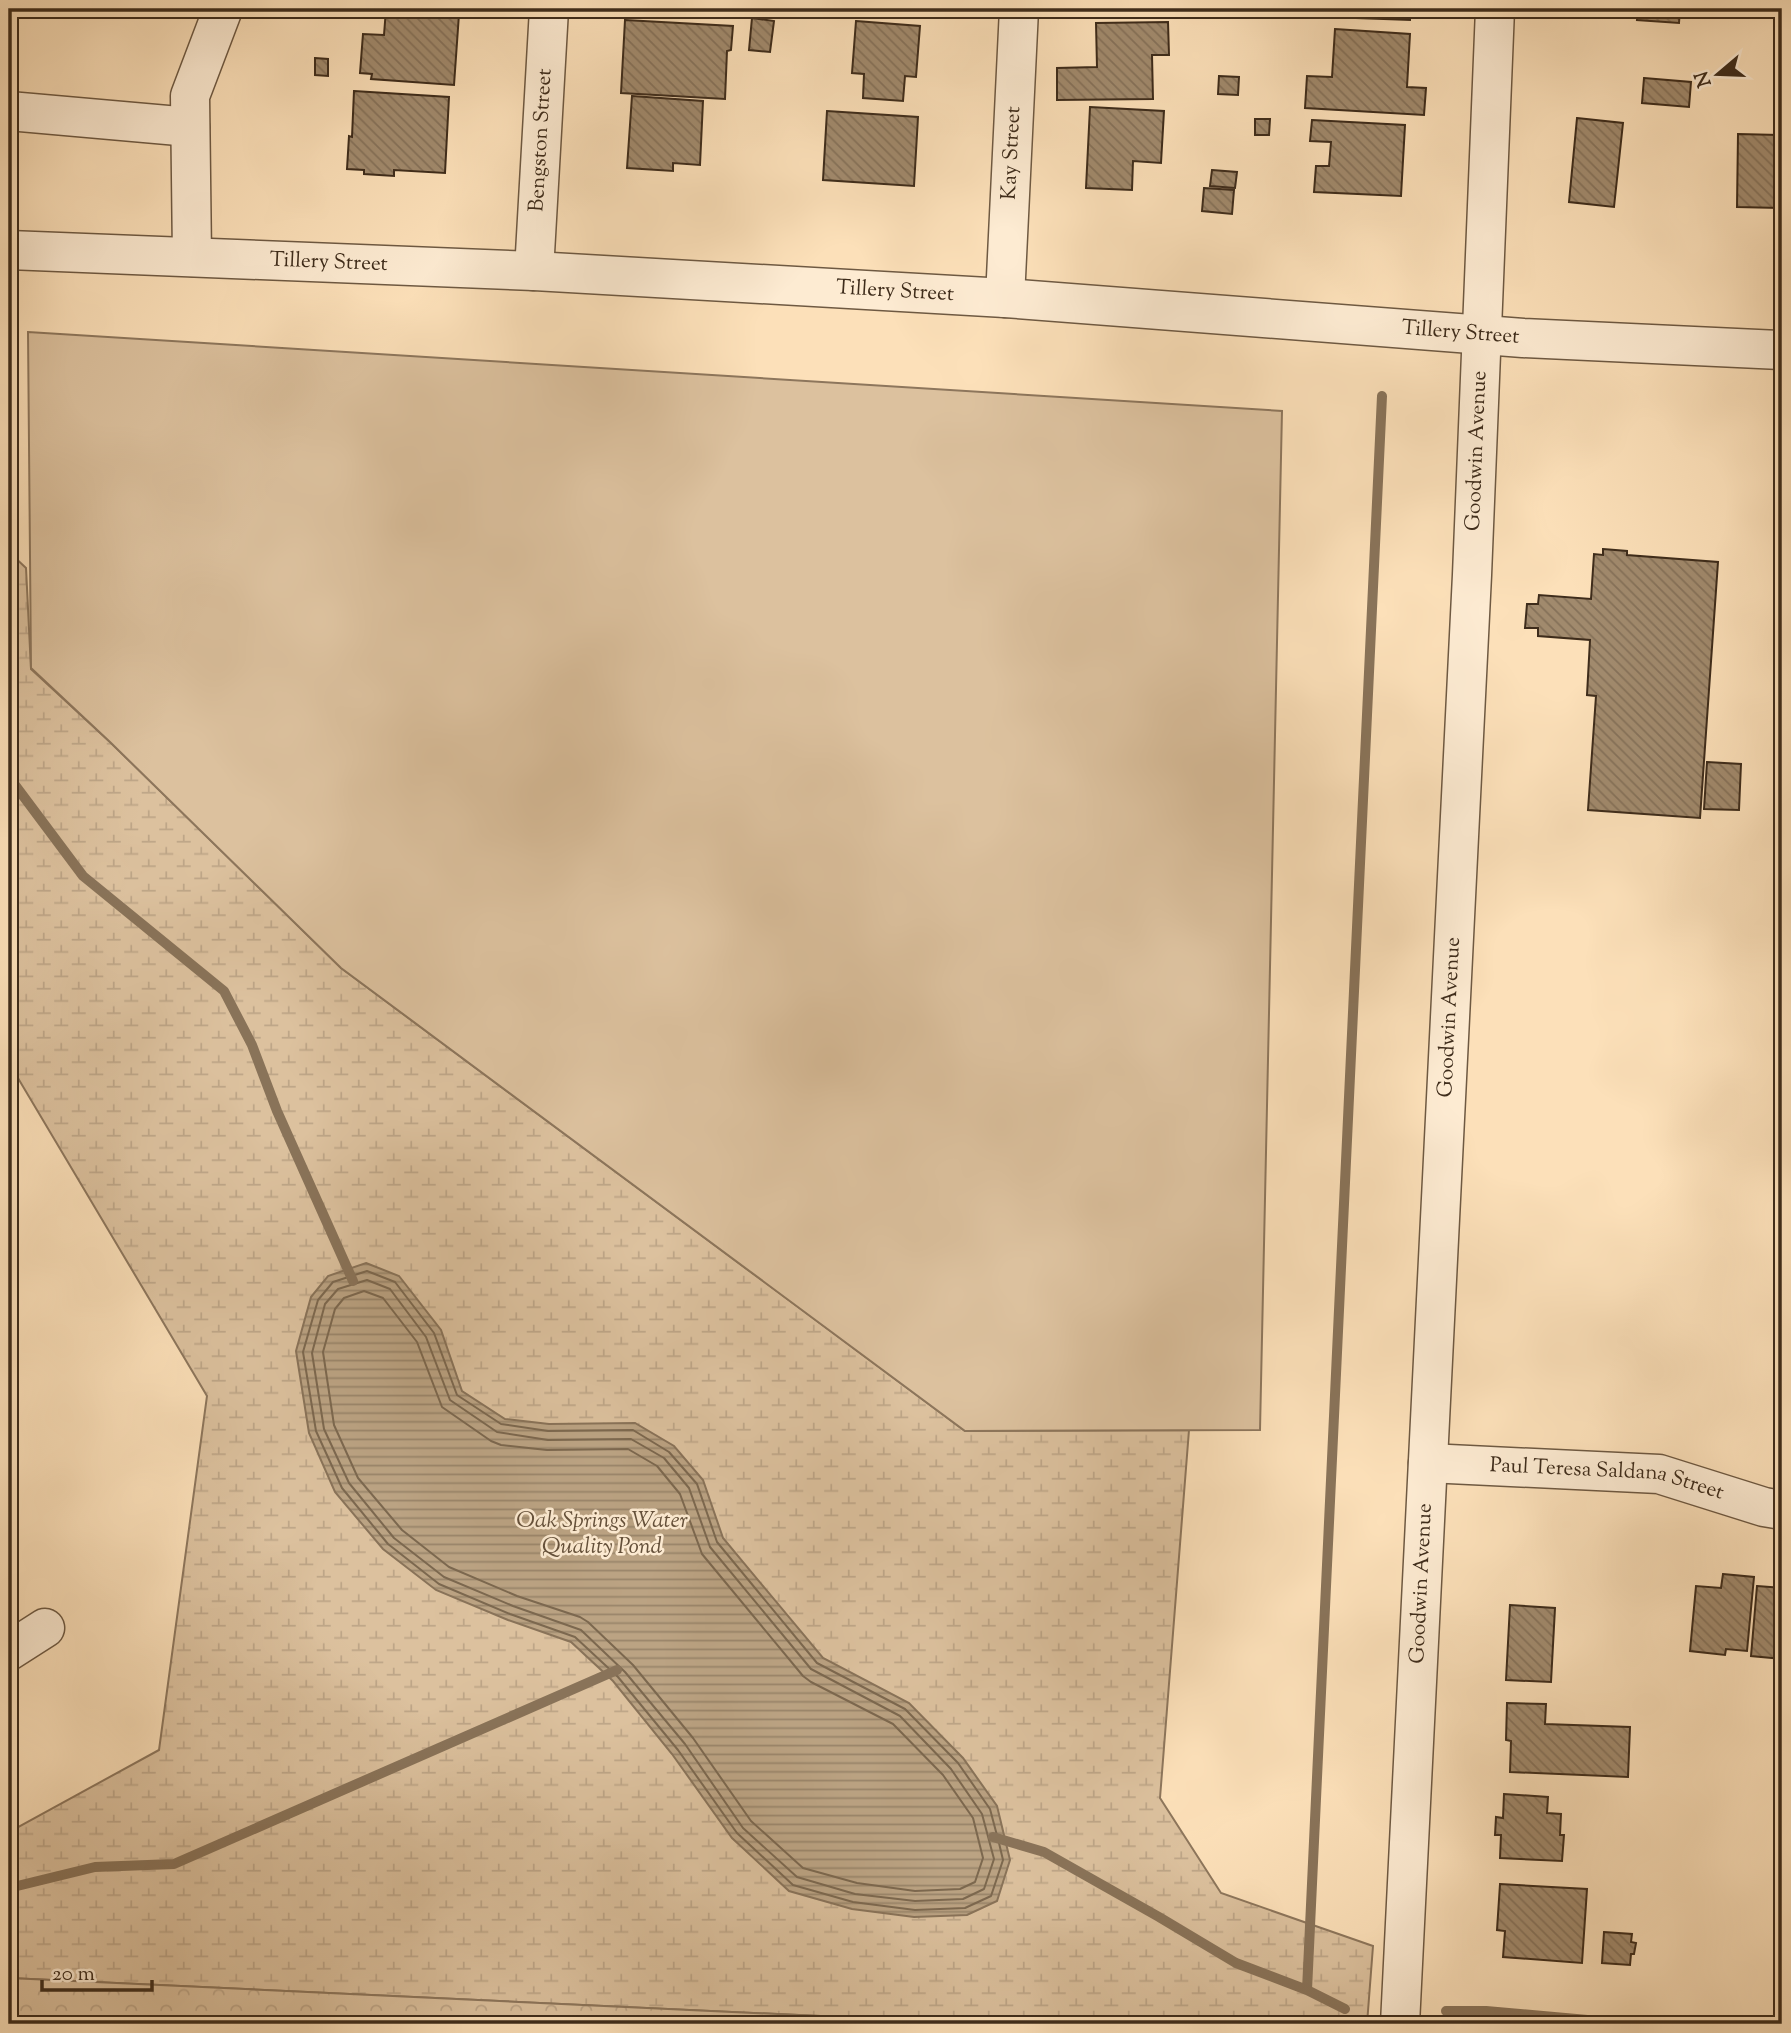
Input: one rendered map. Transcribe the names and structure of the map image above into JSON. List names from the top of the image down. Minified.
{"streets":{"street":["Bengston Street","Kay Street","Tillery Street","Goodwin Avenue","Paul Teresa Saldana Street"]},"crossings":[["Bengston Street","Tillery Street"],["Kay Street","Tillery Street"],["Tillery Street","Goodwin Avenue"],["Goodwin Avenue","Paul Teresa Saldana Street"]],"water":["Oak Springs Water Quality Pond"],"scale_bar":"20 m","north":"left"}
